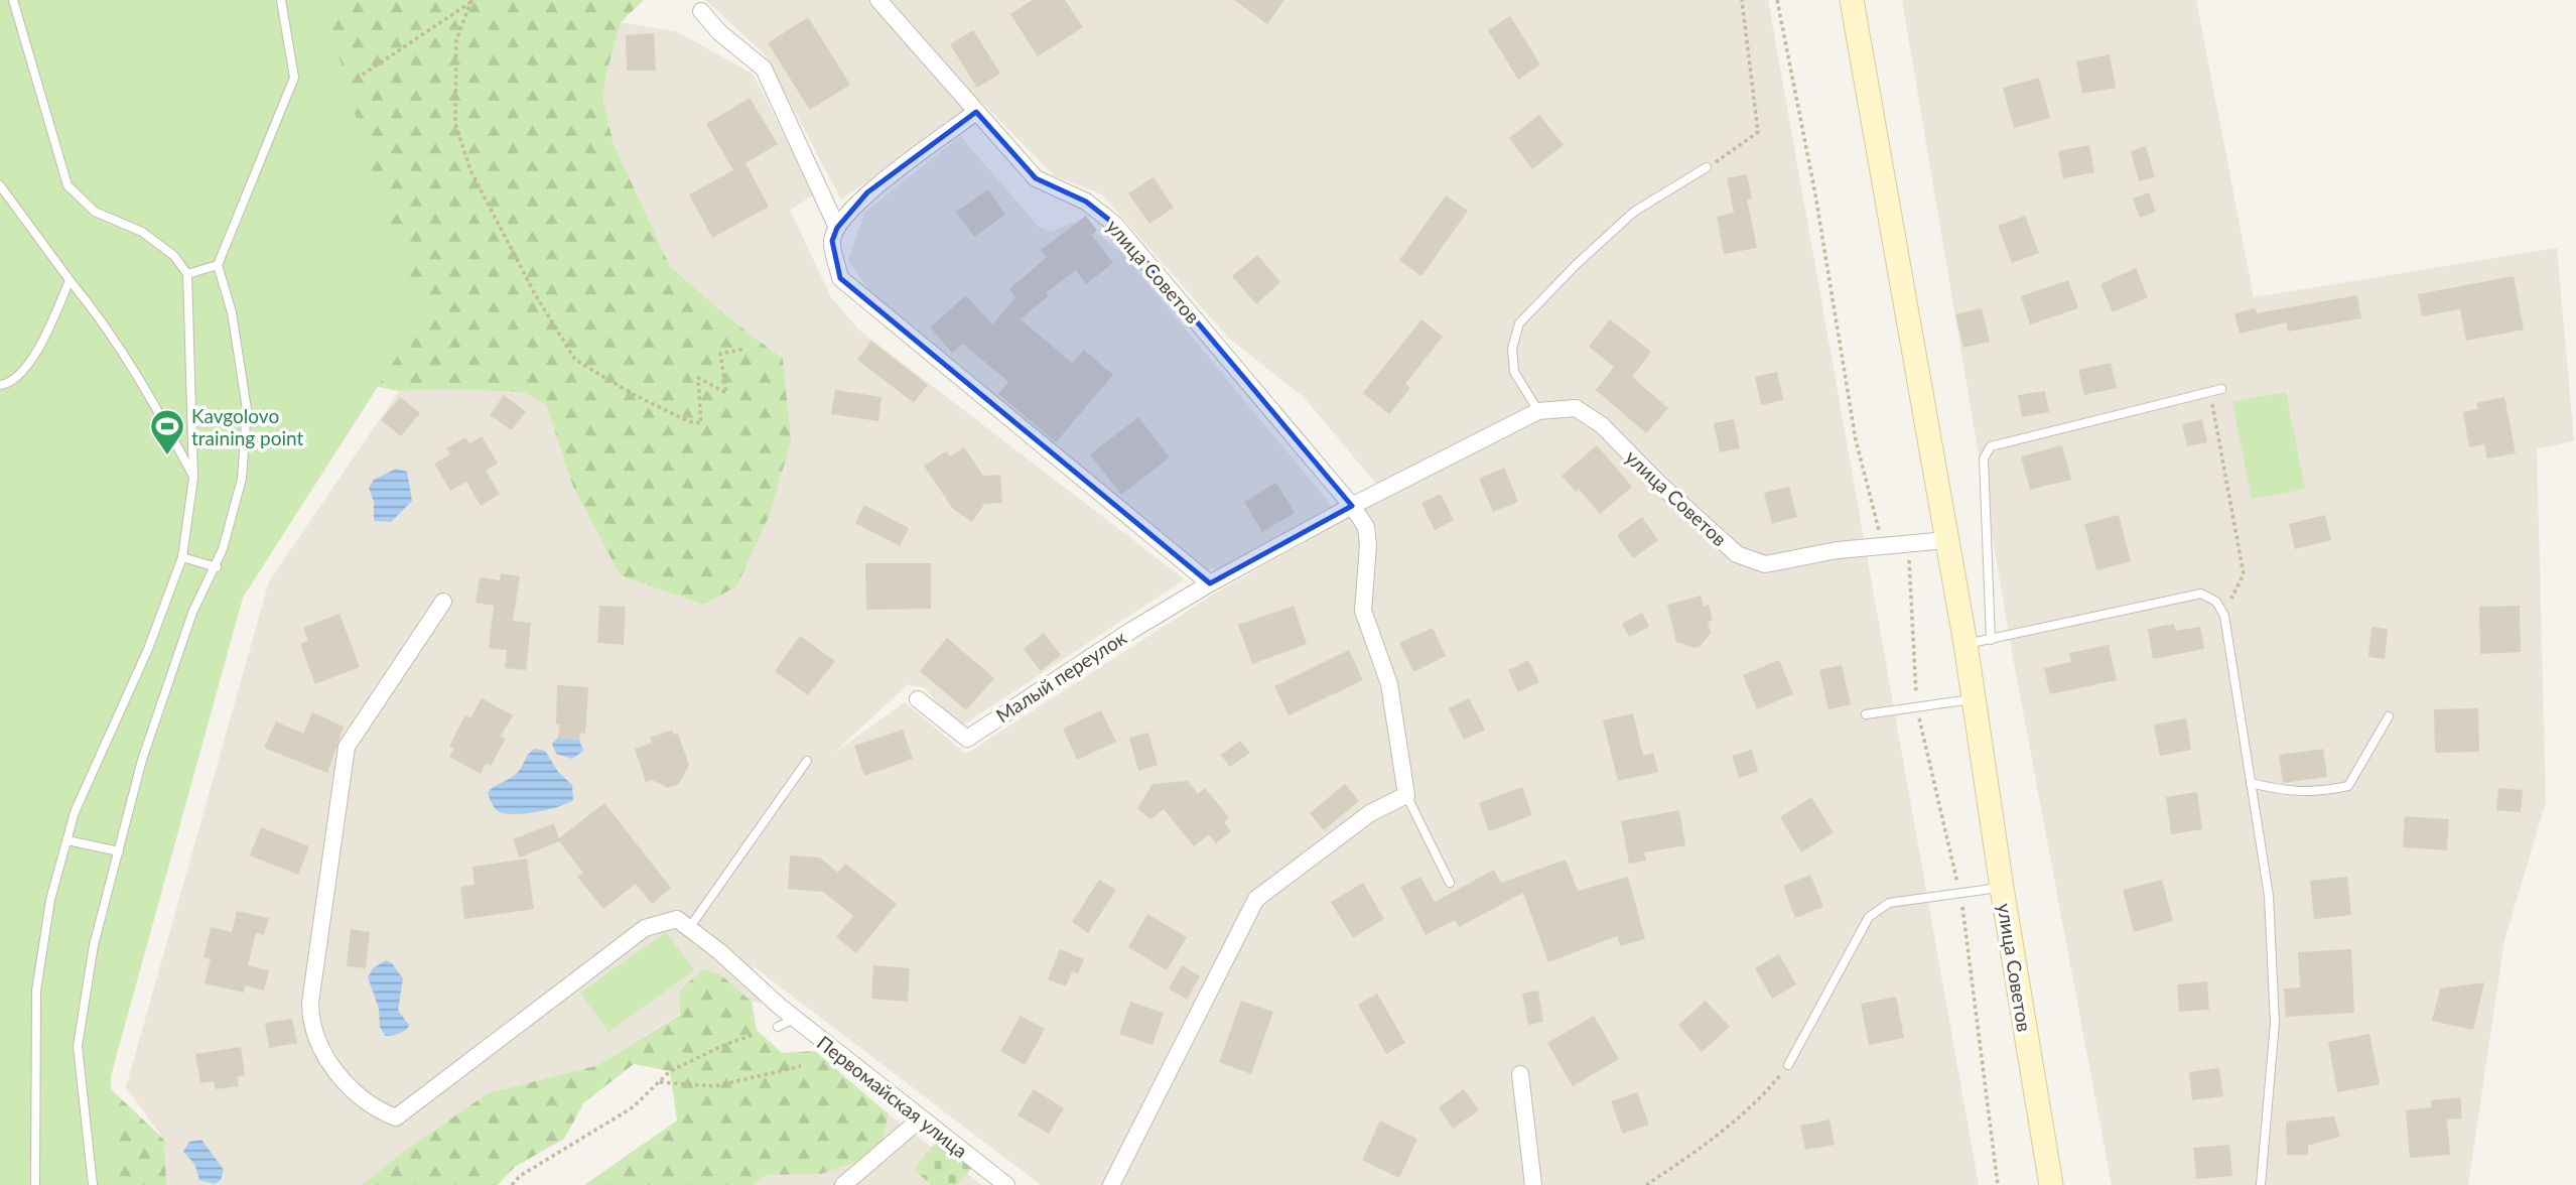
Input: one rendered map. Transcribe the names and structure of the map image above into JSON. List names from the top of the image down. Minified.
{"streets":{"main road":["улица Советов"],"street":["Малый переулок","Первомайская улица"]},"crossings":[["улица Советов","Малый переулок"]],"places":{"sports":["Kavgolovo training point"]}}
